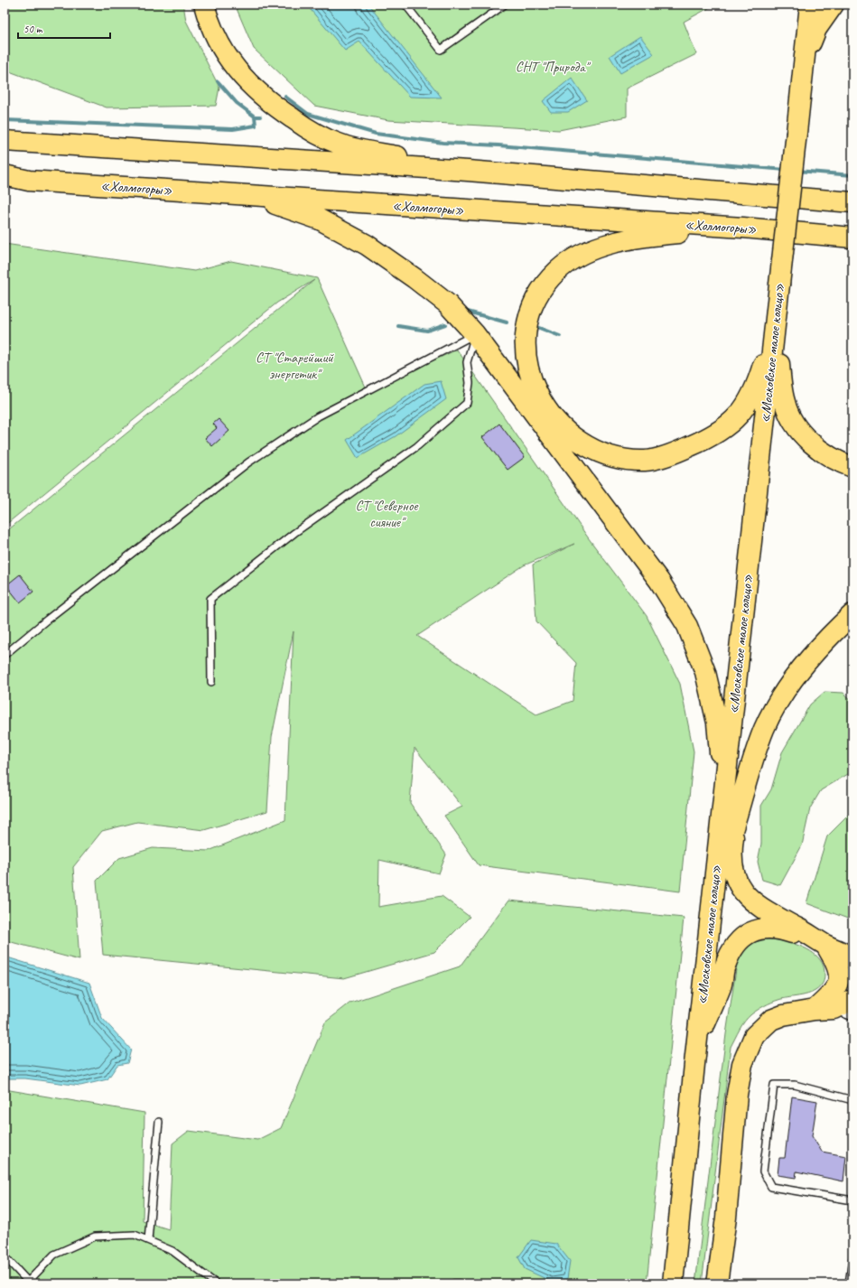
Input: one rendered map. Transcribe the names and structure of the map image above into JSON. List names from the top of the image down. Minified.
{"streets":{"highway":["«Холмогоры»","«Московское малое кольцо»"]},"parks":["СНТ \"Природа\"","СТ \"Старейший энергетик\"","СТ \"Северное сияние\""],"scale_bar":"50 m"}
